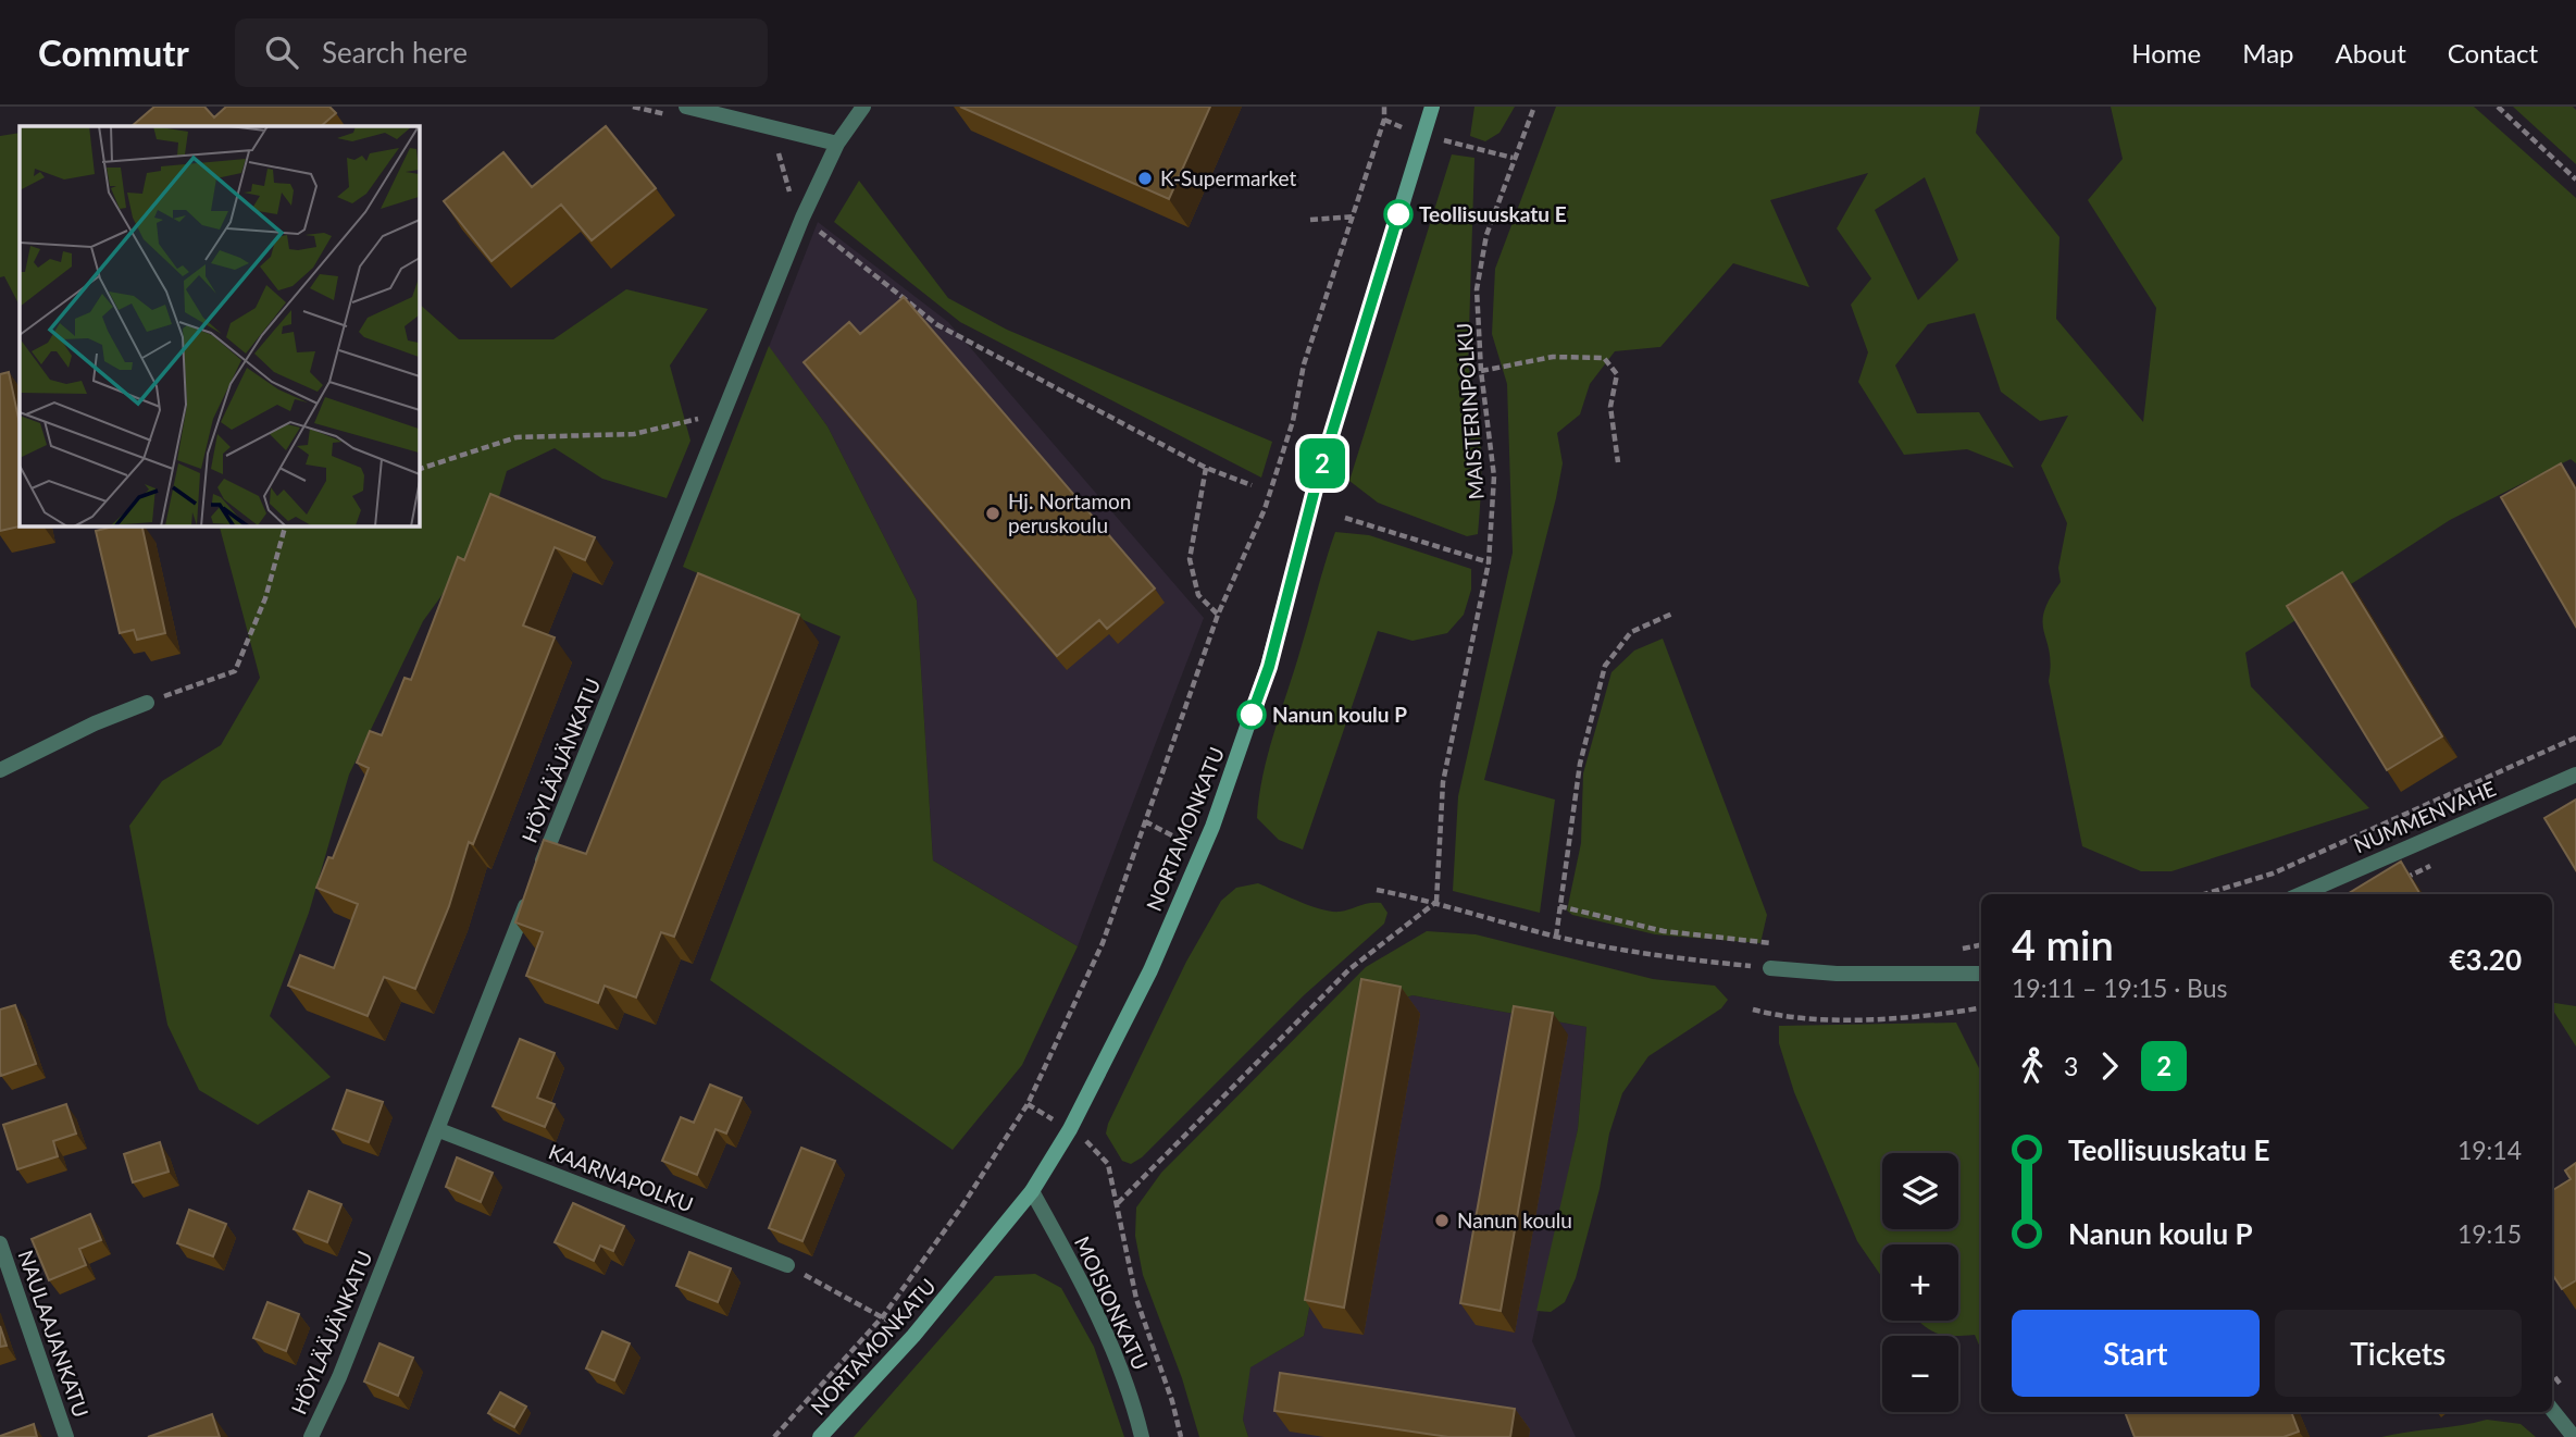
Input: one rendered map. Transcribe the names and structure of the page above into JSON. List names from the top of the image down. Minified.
{"streets":{"main road":["NORTAMONKATU"],"street":["HÖYLÄÄJÄNKATU","NUMMENVAHE","KAARNAPOLKU","MOISIONKATU","NAULAAJANKATU"],"path":["MAISTERINPOLKU"]},"crossings":[["HÖYLÄÄJÄNKATU","KAARNAPOLKU"],["NORTAMONKATU","MOISIONKATU"]],"places":["K-Supermarket","Teollisuuskatu E","Hj. Nortamon peruskoulu","Nanun koulu P","Nanun koulu"],"lines":["bus line 2"],"page":{"header":"Commutr","search":"Search here","nav":["Home","Map","About","Contact"],"on_map":"2","heading":["4 min","19:11 – 19:15 · Bus","€3.20"],"legs":["3","2"],"list":[{"name":"Teollisuuskatu E","value":"19:14"},{"name":"Nanun koulu P","value":"19:15"}],"map_buttons":["+","−"],"buttons":["Start","Tickets"]}}
